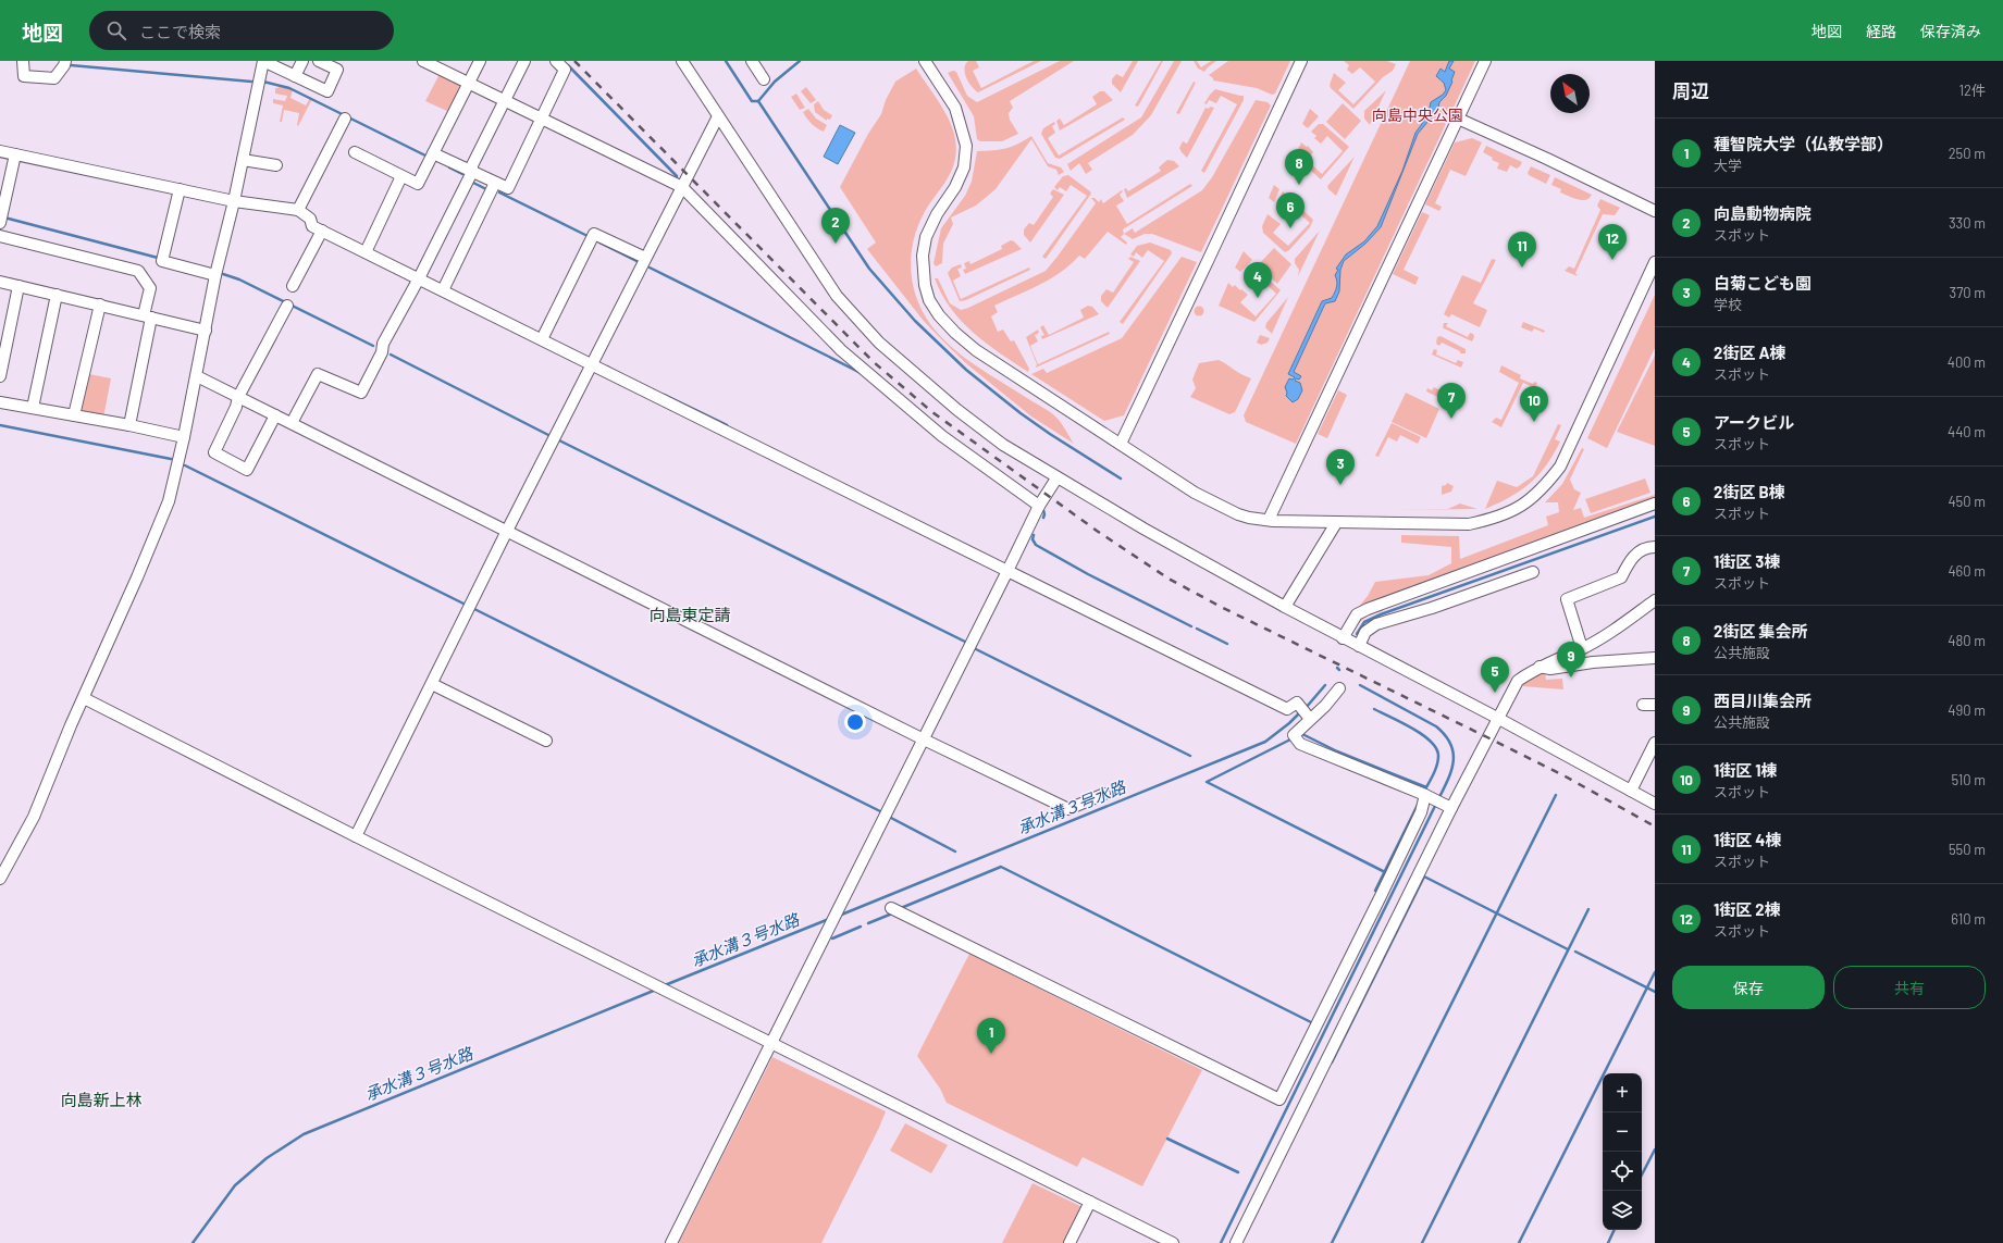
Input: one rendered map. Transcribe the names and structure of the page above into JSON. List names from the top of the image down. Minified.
{"districts":["向島東定請","向島新上林"],"water":["承水溝３号水路"],"parks":["向島中央公園"],"north":"top left","page":{"header":"地図","search":"ここで検索","nav":["地図","経路","保存済み"],"heading":["周辺","12件"],"list":[{"mark":"1","name":"種智院大学（仏教学部）","note":"大学","value":"250 m"},{"mark":"2","name":"向島動物病院","note":"スポット","value":"330 m"},{"mark":"3","name":"白菊こども園","note":"学校","value":"370 m"},{"mark":"4","name":"2街区 A棟","note":"スポット","value":"400 m"},{"mark":"5","name":"アークビル","note":"スポット","value":"440 m"},{"mark":"6","name":"2街区 B棟","note":"スポット","value":"450 m"},{"mark":"7","name":"1街区 3棟","note":"スポット","value":"460 m"},{"mark":"8","name":"2街区 集会所","note":"公共施設","value":"480 m"},{"mark":"9","name":"西目川集会所","note":"公共施設","value":"490 m"},{"mark":"10","name":"1街区 1棟","note":"スポット","value":"510 m"},{"mark":"11","name":"1街区 4棟","note":"スポット","value":"550 m"},{"mark":"12","name":"1街区 2棟","note":"スポット","value":"610 m"}],"pins":["8","6","2","12","11","4","7","10","3","9","5","1"],"buttons":["保存","共有"],"map_buttons":["+","−"]}}
